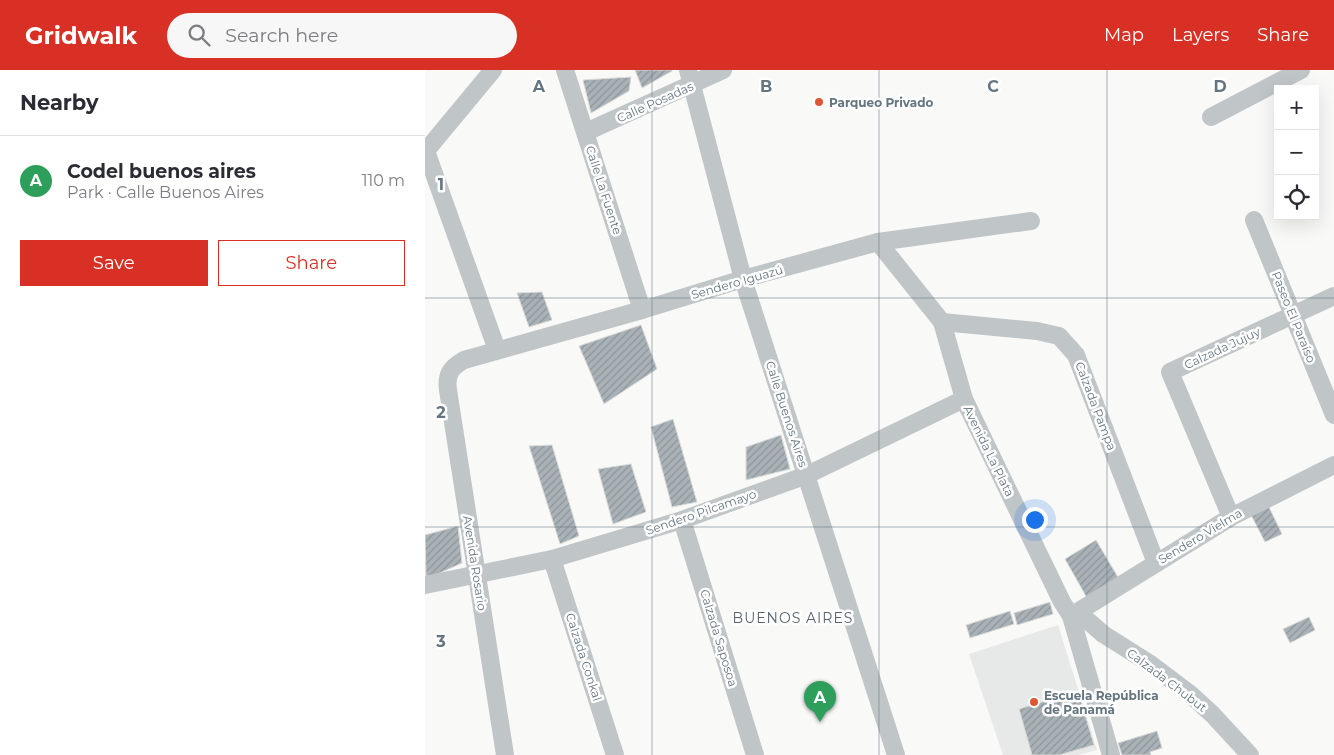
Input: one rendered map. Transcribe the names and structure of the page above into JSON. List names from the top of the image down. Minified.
{"streets":{"street":["Calle Posadas","Calle La Fuente","Sendero Iguazú","Paseo El Paraíso","Calzada Jujuy","Calzada Pampa","Calle Buenos Aires","Avenida La Plata","Sendero Pilcamayo","Sendero Vielma","Avenida Rosario","Calzada Saposoa","Calzada Conkal","Calzada Chubut"]},"crossings":[["Calle Posadas","Calle La Fuente"],["Calle Posadas","Calle Buenos Aires"],["Calle La Fuente","Sendero Iguazú"],["Sendero Iguazú","Calle Buenos Aires"],["Sendero Iguazú","Avenida La Plata"],["Sendero Iguazú","Avenida Rosario"],["Paseo El Paraíso","Calzada Jujuy"],["Calzada Jujuy","Sendero Vielma"],["Calzada Pampa","Avenida La Plata"],["Calzada Pampa","Sendero Vielma"],["Calle Buenos Aires","Sendero Pilcamayo"],["Avenida La Plata","Sendero Pilcamayo"],["Avenida La Plata","Sendero Vielma"],["Avenida La Plata","Calzada Chubut"],["Sendero Pilcamayo","Avenida Rosario"],["Sendero Pilcamayo","Calzada Saposoa"],["Sendero Pilcamayo","Calzada Conkal"],["Sendero Vielma","Calzada Chubut"]],"districts":["BUENOS AIRES"],"places":["Parqueo Privado","Escuela República de Panamá"],"page":{"header":"Gridwalk","search":"Search here","nav":["Map","Layers","Share"],"heading":"Nearby","map_buttons":["+","−"],"list":[{"mark":"A","name":"Codel buenos aires","note":"Park · Calle Buenos Aires","value":"110 m"}],"buttons":["Save","Share"],"pins":"A"},"grid":{"columns":["A","B","C","D"],"rows":["1","2","3"]}}
